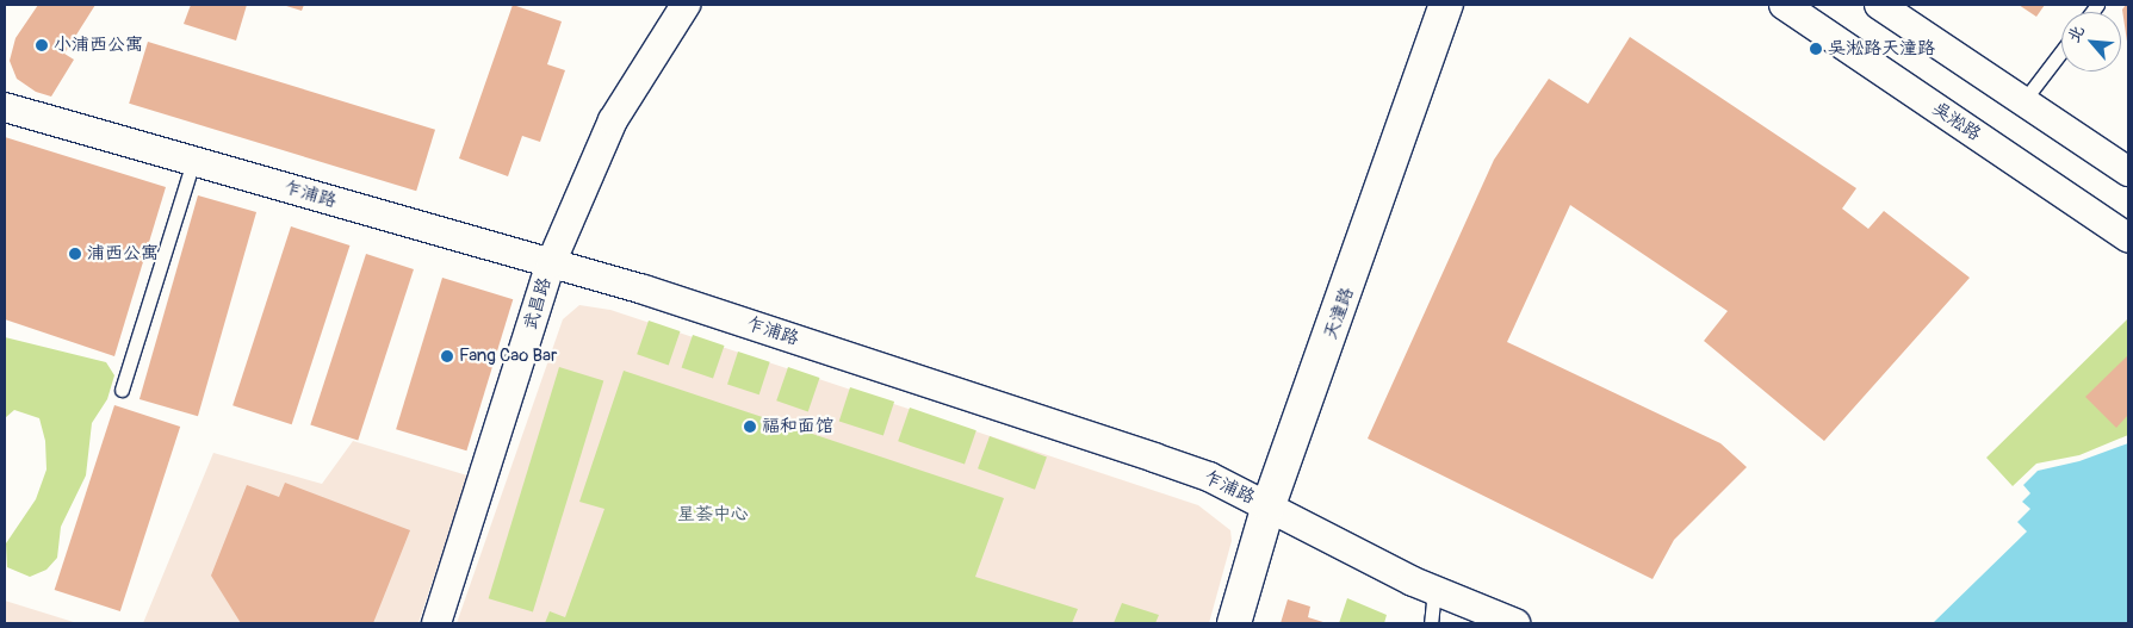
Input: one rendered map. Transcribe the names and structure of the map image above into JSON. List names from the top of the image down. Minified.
{"streets":{"main road":["天潼路"],"street":["吴淞路","乍浦路","武昌路"]},"crossings":[["乍浦路","武昌路"],["乍浦路","天潼路"]],"parks":["星荟中心"],"places":["小浦西公寓","吴淞路天潼路","浦西公寓","Fang Cao Bar","福和面馆"],"north":"top left"}
